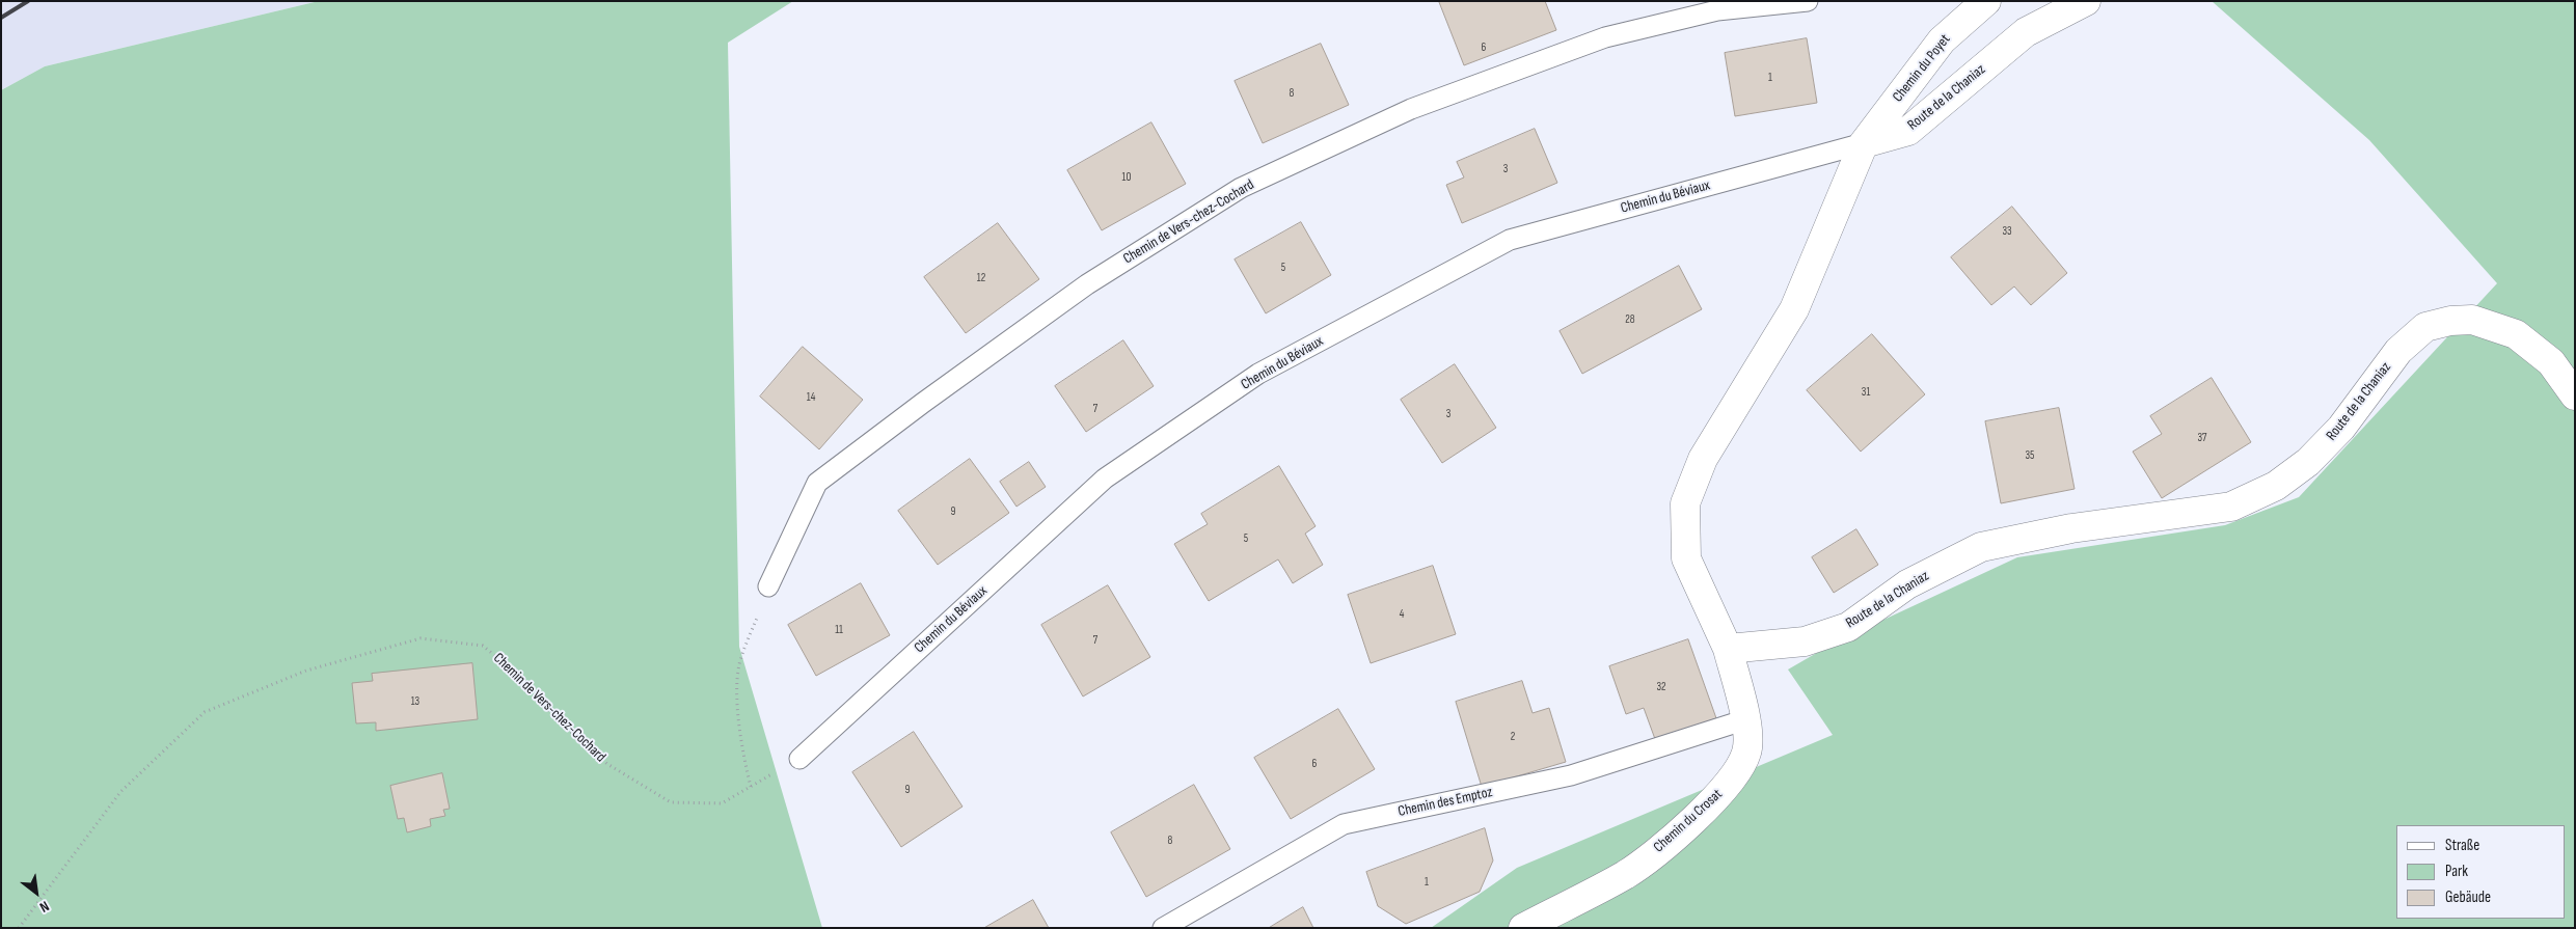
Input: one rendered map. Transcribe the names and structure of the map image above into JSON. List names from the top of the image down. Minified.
{"streets":{"street":["Chemin du Poyet","Route de la Chaniaz","Chemin du Crosat"],"lane":["Chemin du Béviaux","Chemin de Vers-chez-Cochard","Chemin des Emptoz"]},"crossings":[["Chemin du Poyet","Route de la Chaniaz"],["Chemin du Poyet","Chemin du Béviaux"],["Route de la Chaniaz","Chemin du Béviaux"],["Route de la Chaniaz","Chemin du Crosat"],["Chemin du Béviaux","Chemin de Vers-chez-Cochard"],["Chemin des Emptoz","Chemin du Crosat"]],"house_numbers":["6","1","8","3","10","33","5","12","28","31","14","7","3","37","35","9","5","4","11","7","32","13","2","6","9","8","1"],"legend":["Straße","Park","Gebäude"],"north":"bottom right"}
